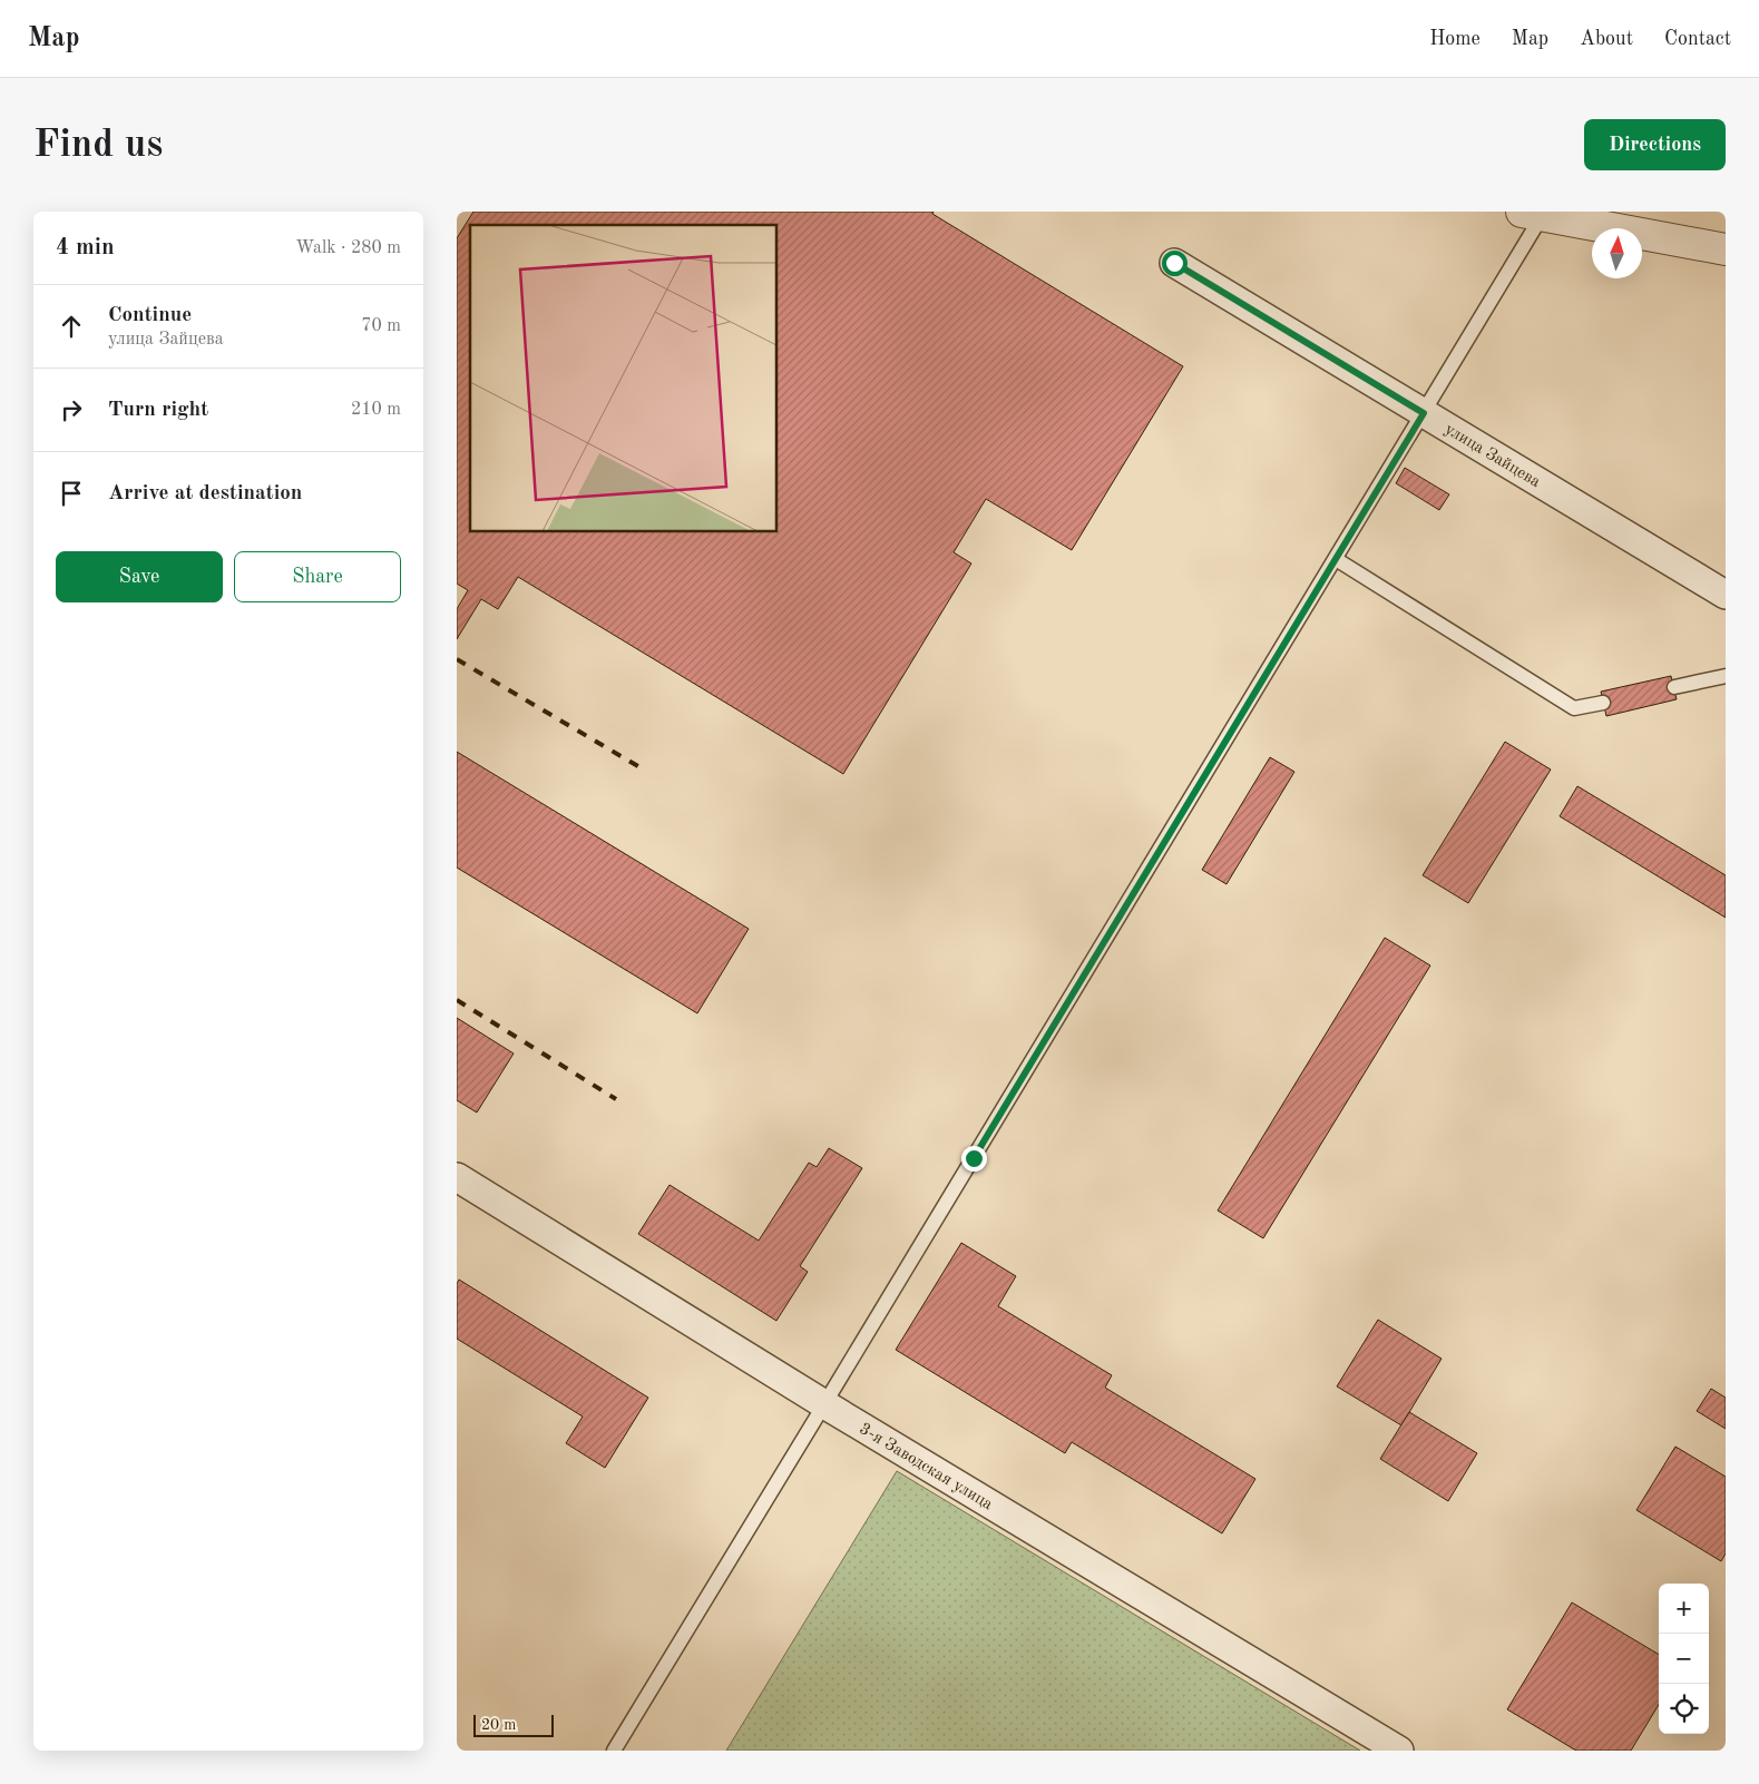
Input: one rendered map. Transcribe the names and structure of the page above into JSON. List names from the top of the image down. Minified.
{"streets":{"street":["улица Зайцева","3-я Заводская улица"]},"scale_bar":"20 m","north":"top","page":{"header":"Map","nav":["Home","Map","About","Contact"],"buttons":["Directions",["Save","Share"]],"title":"Find us","heading":["4 min","Walk · 280 m"],"list":[["Continue","улица Зайцева","70 m"],["Turn right","210 m"],"Arrive at destination"],"map_buttons":["+","−"],"scale":"20 m"}}
